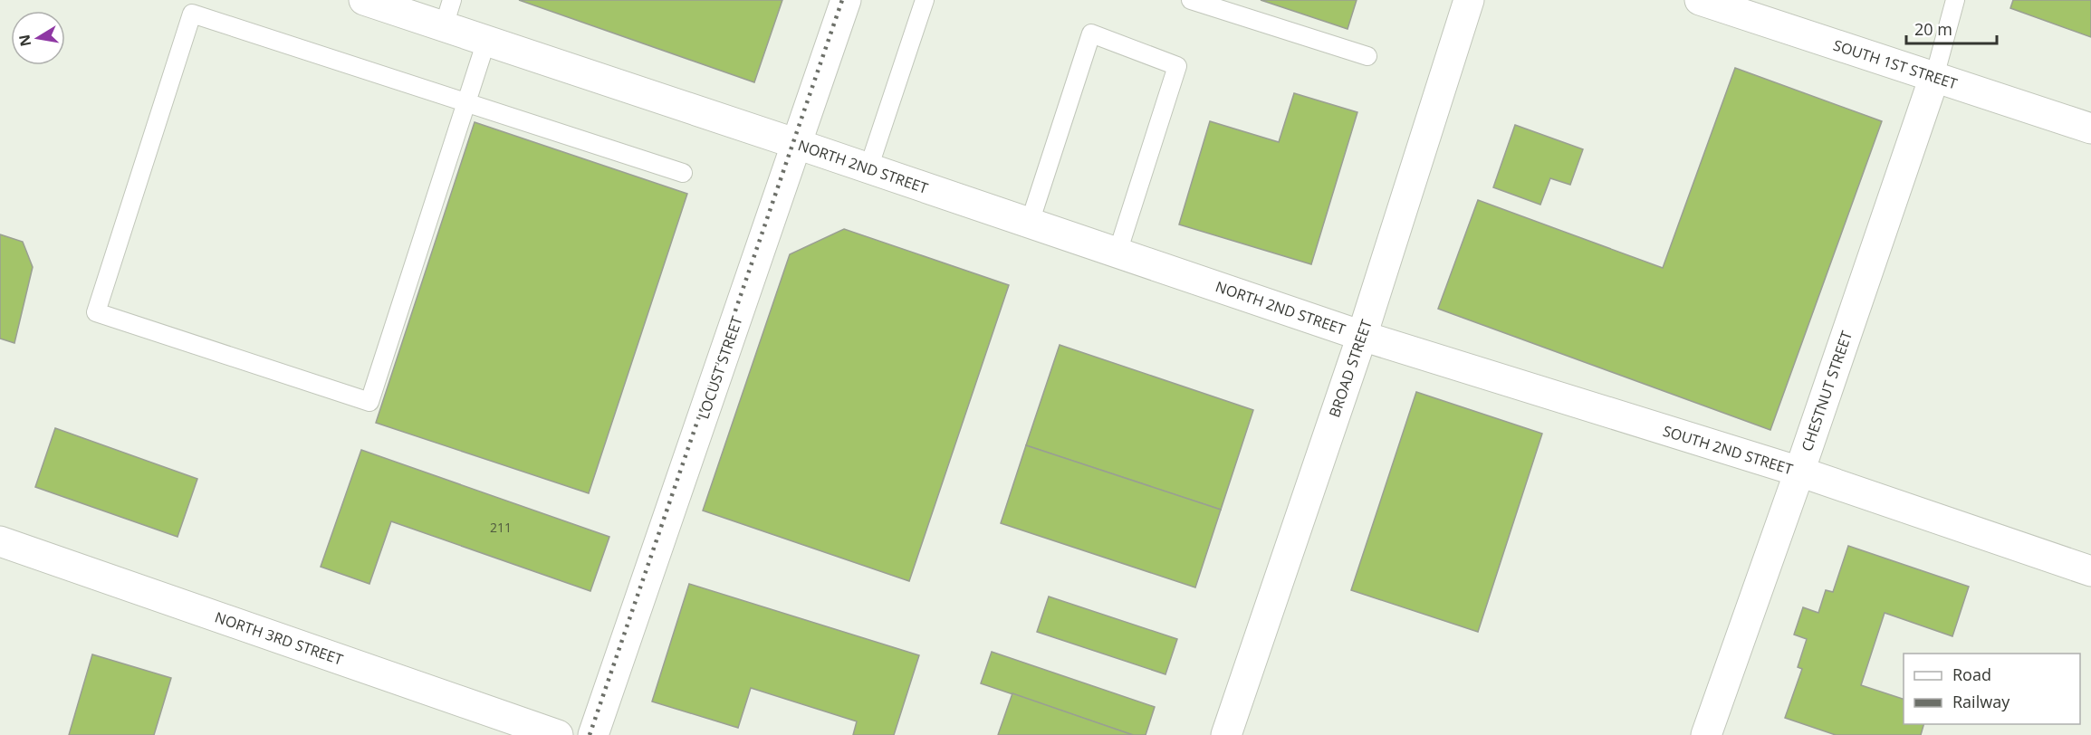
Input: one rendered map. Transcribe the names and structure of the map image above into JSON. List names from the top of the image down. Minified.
{"streets":{"street":["SOUTH 1ST STREET","NORTH 2ND STREET","LOCUST STREET","BROAD STREET","CHESTNUT STREET","SOUTH 2ND STREET","NORTH 3RD STREET"]},"crossings":[["SOUTH 1ST STREET","CHESTNUT STREET"],["NORTH 2ND STREET","LOCUST STREET"],["NORTH 2ND STREET","BROAD STREET"],["NORTH 2ND STREET","SOUTH 2ND STREET"],["BROAD STREET","SOUTH 2ND STREET"],["CHESTNUT STREET","SOUTH 2ND STREET"]],"house_numbers":["211"],"legend":["Road","Railway"],"scale_bar":"20 m","north":"left"}
